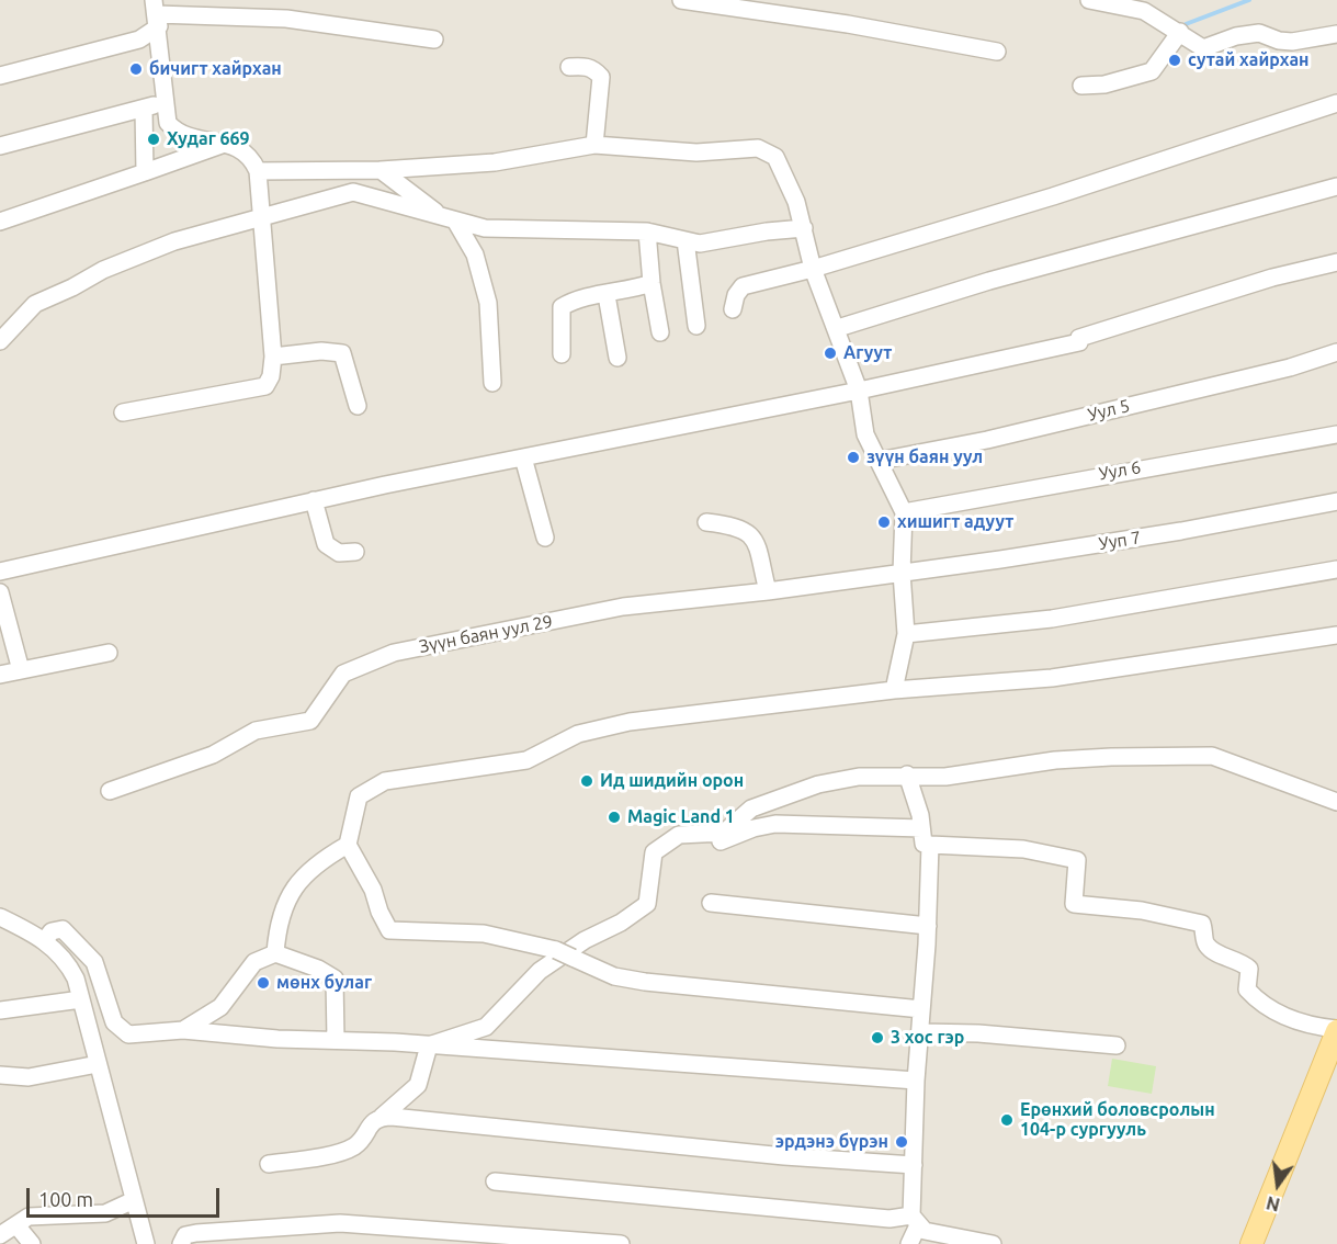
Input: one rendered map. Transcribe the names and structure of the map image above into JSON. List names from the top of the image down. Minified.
{"streets":{"street":["Уул 5","Уул 6","Ууп 7","Зүүн баян уул 29"]},"crossings":[["Ууп 7","Зүүн баян уул 29"]],"places":["сутай хайрхан","бичигт хайрхан","Худаг 669","Агуут","зүүн баян уул","хишигт адуут","Ид шидийн орон","Magic Land 1","мөнх булаг","3 хос гэр","Ерөнхий боловсролын 104-р сургууль","эрдэнэ бүрэн"],"scale_bar":"100 m","north":"bottom"}
